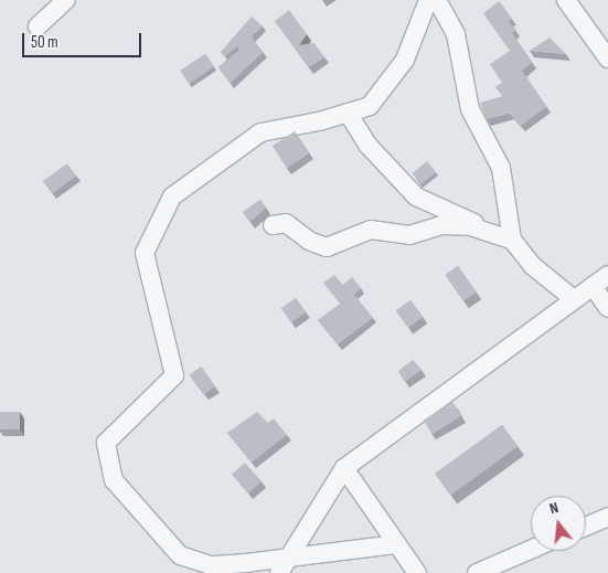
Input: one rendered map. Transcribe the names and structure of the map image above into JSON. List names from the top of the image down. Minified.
{"scale_bar":"50 m","north":"top"}
